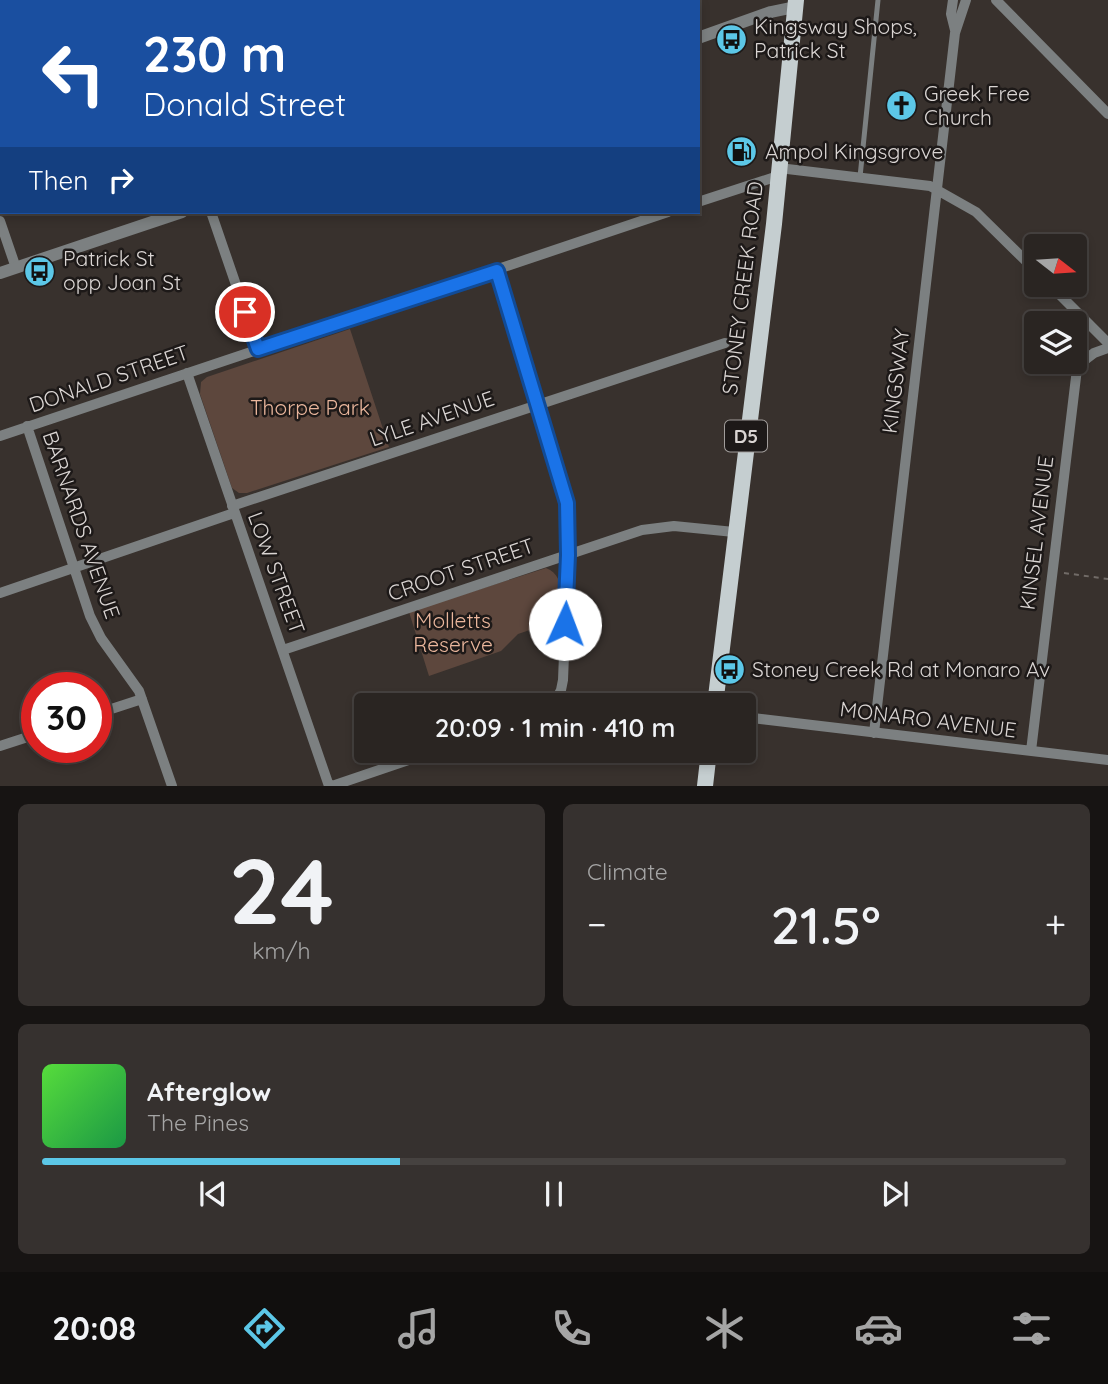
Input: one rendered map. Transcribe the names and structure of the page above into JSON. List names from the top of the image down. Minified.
{"streets":{"main road":["STONEY CREEK ROAD","D5"],"street":["DONALD STREET","KINGSWAY","LYLE AVENUE","BARNARDS AVENUE","KINSEL AVENUE","CROOT STREET","LOW STREET","MONARO AVENUE"]},"crossings":[["STONEY CREEK ROAD","CROOT STREET"],["DONALD STREET","BARNARDS AVENUE"],["DONALD STREET","LOW STREET"],["KINGSWAY","MONARO AVENUE"],["LYLE AVENUE","BARNARDS AVENUE"],["LYLE AVENUE","LOW STREET"],["KINSEL AVENUE","MONARO AVENUE"],["CROOT STREET","LOW STREET"]],"parks":["Thorpe Park","Molletts Reserve"],"places":{"bus stop":["Kingsway Shops, Patrick St","Patrick St opp Joan St","Stoney Creek Rd at Monaro Av"],"church":["Greek Free Church"],"fuel station":["Ampol Kingsgrove"]},"north":"right","page":{"turn":["230 m","Donald Street"],"then":"Then","limit":"30","trip":"20:09 · 1 min · 410 m","tile":[["24","km/h"],"Climate"],"heat":["−","21.5°","+"],"song":["Afterglow","The Pines"],"tabs":"20:08"}}
